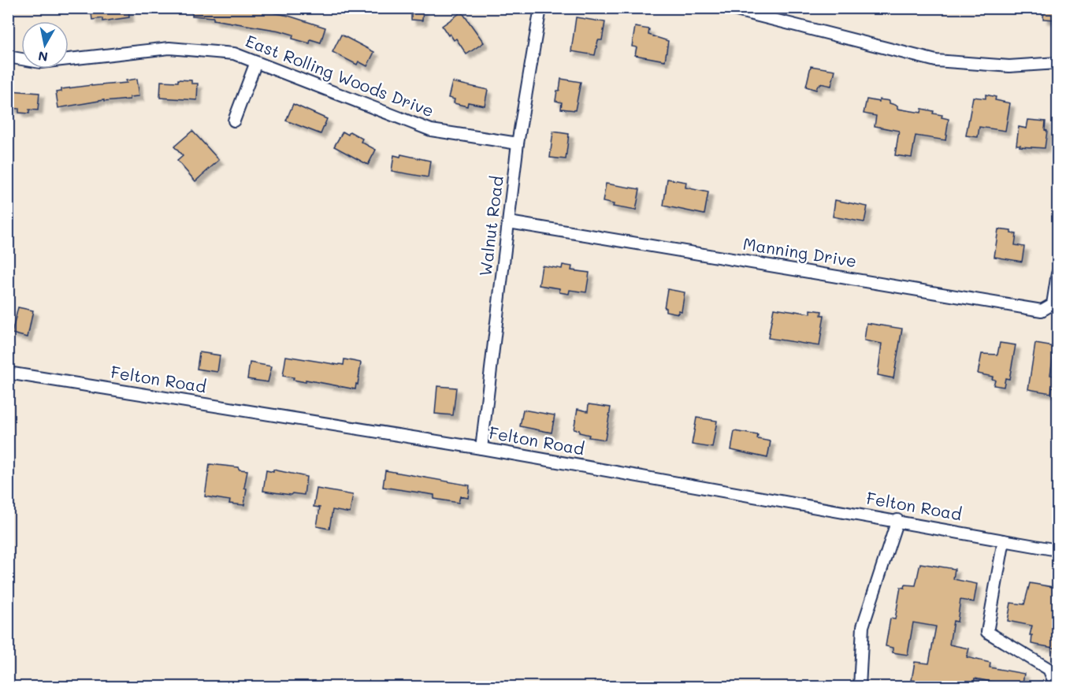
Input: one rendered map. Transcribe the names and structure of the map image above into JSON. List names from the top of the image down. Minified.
{"streets":{"street":["East Rolling Woods Drive","Walnut Road","Manning Drive","Felton Road"]},"crossings":[["East Rolling Woods Drive","Walnut Road"],["Walnut Road","Manning Drive"],["Walnut Road","Felton Road"]],"north":"bottom"}
